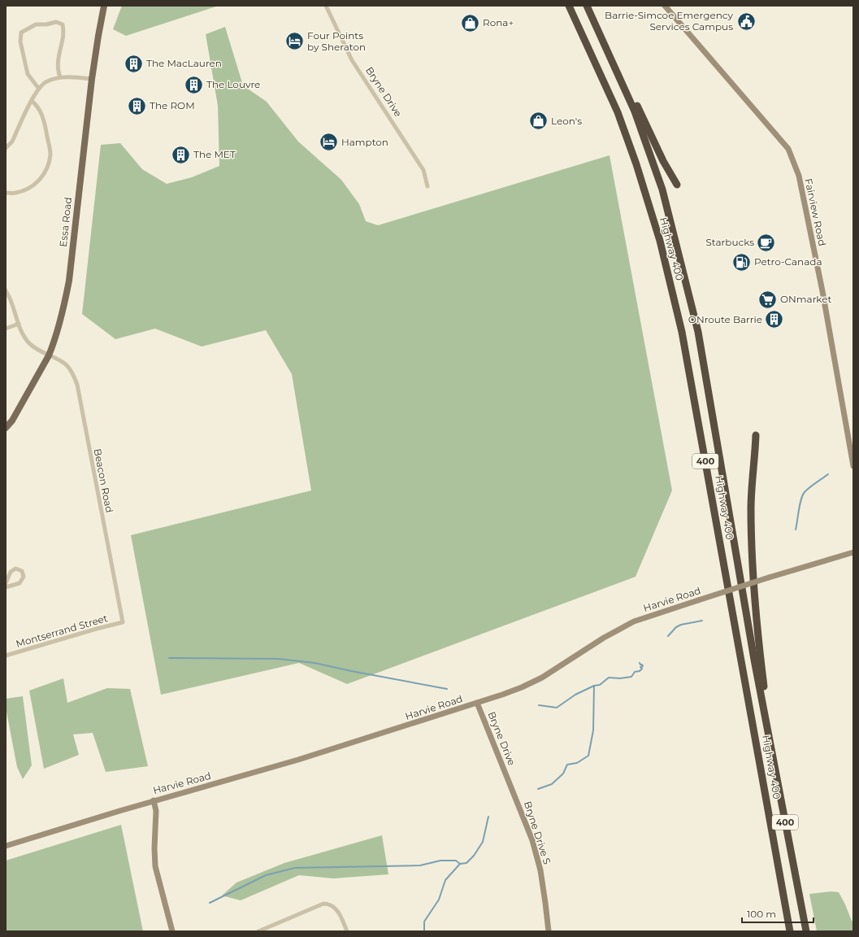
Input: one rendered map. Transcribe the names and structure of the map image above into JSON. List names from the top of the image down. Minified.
{"streets":{"highway":["Highway 400","400"],"main road":["Essa Road"],"street":["Bryne Drive","Fairview Road","Beacon Road","Harvie Road","Montserrand Street","Bryne Drive S"]},"crossings":[["Bryne Drive","Harvie Road"],["Bryne Drive","Bryne Drive S"],["Essa Road","Beacon Road"],["Beacon Road","Montserrand Street"]],"places":{"public building":["Barrie-Simcoe Emergency Services Campus"],"shop":["Rona+","Leon's"],"hotel":["Four Points by Sheraton","Hampton"],"building":["The MacLauren","The Louvre","The ROM","The MET","ONroute Barrie"],"cafe":["Starbucks"],"fuel station":["Petro-Canada"],"supermarket":["ONmarket"]},"scale_bar":"100 m"}
